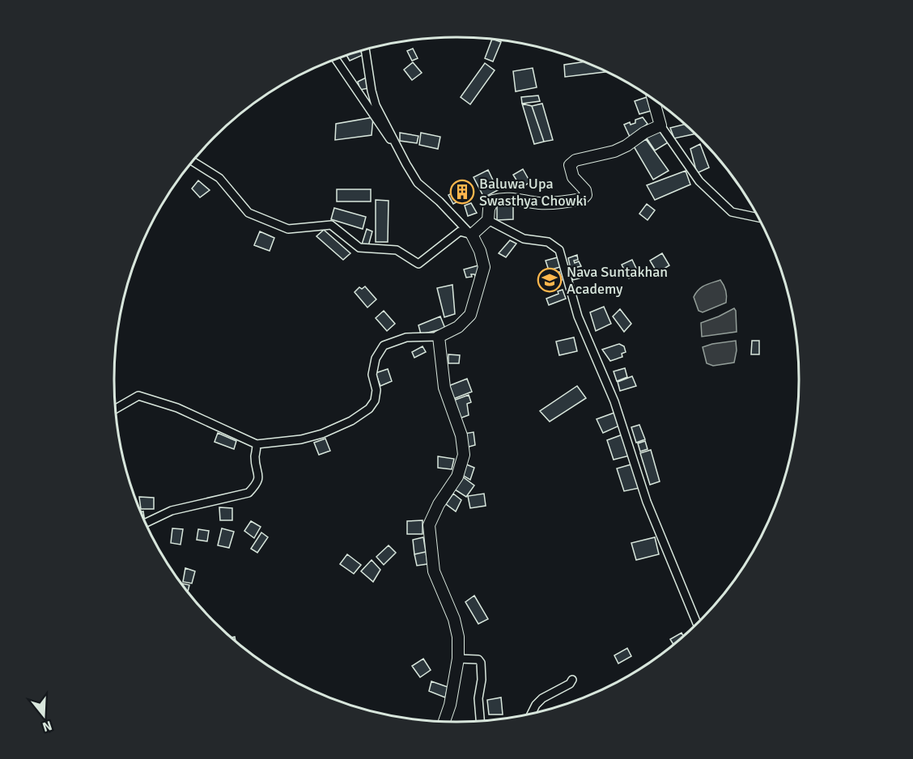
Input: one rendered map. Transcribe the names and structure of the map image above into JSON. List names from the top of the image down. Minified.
{"places":{"building":["Baluwa Upa Swasthya Chowki"],"school or university":["Nava Suntakhan Academy"]},"north":"bottom"}
